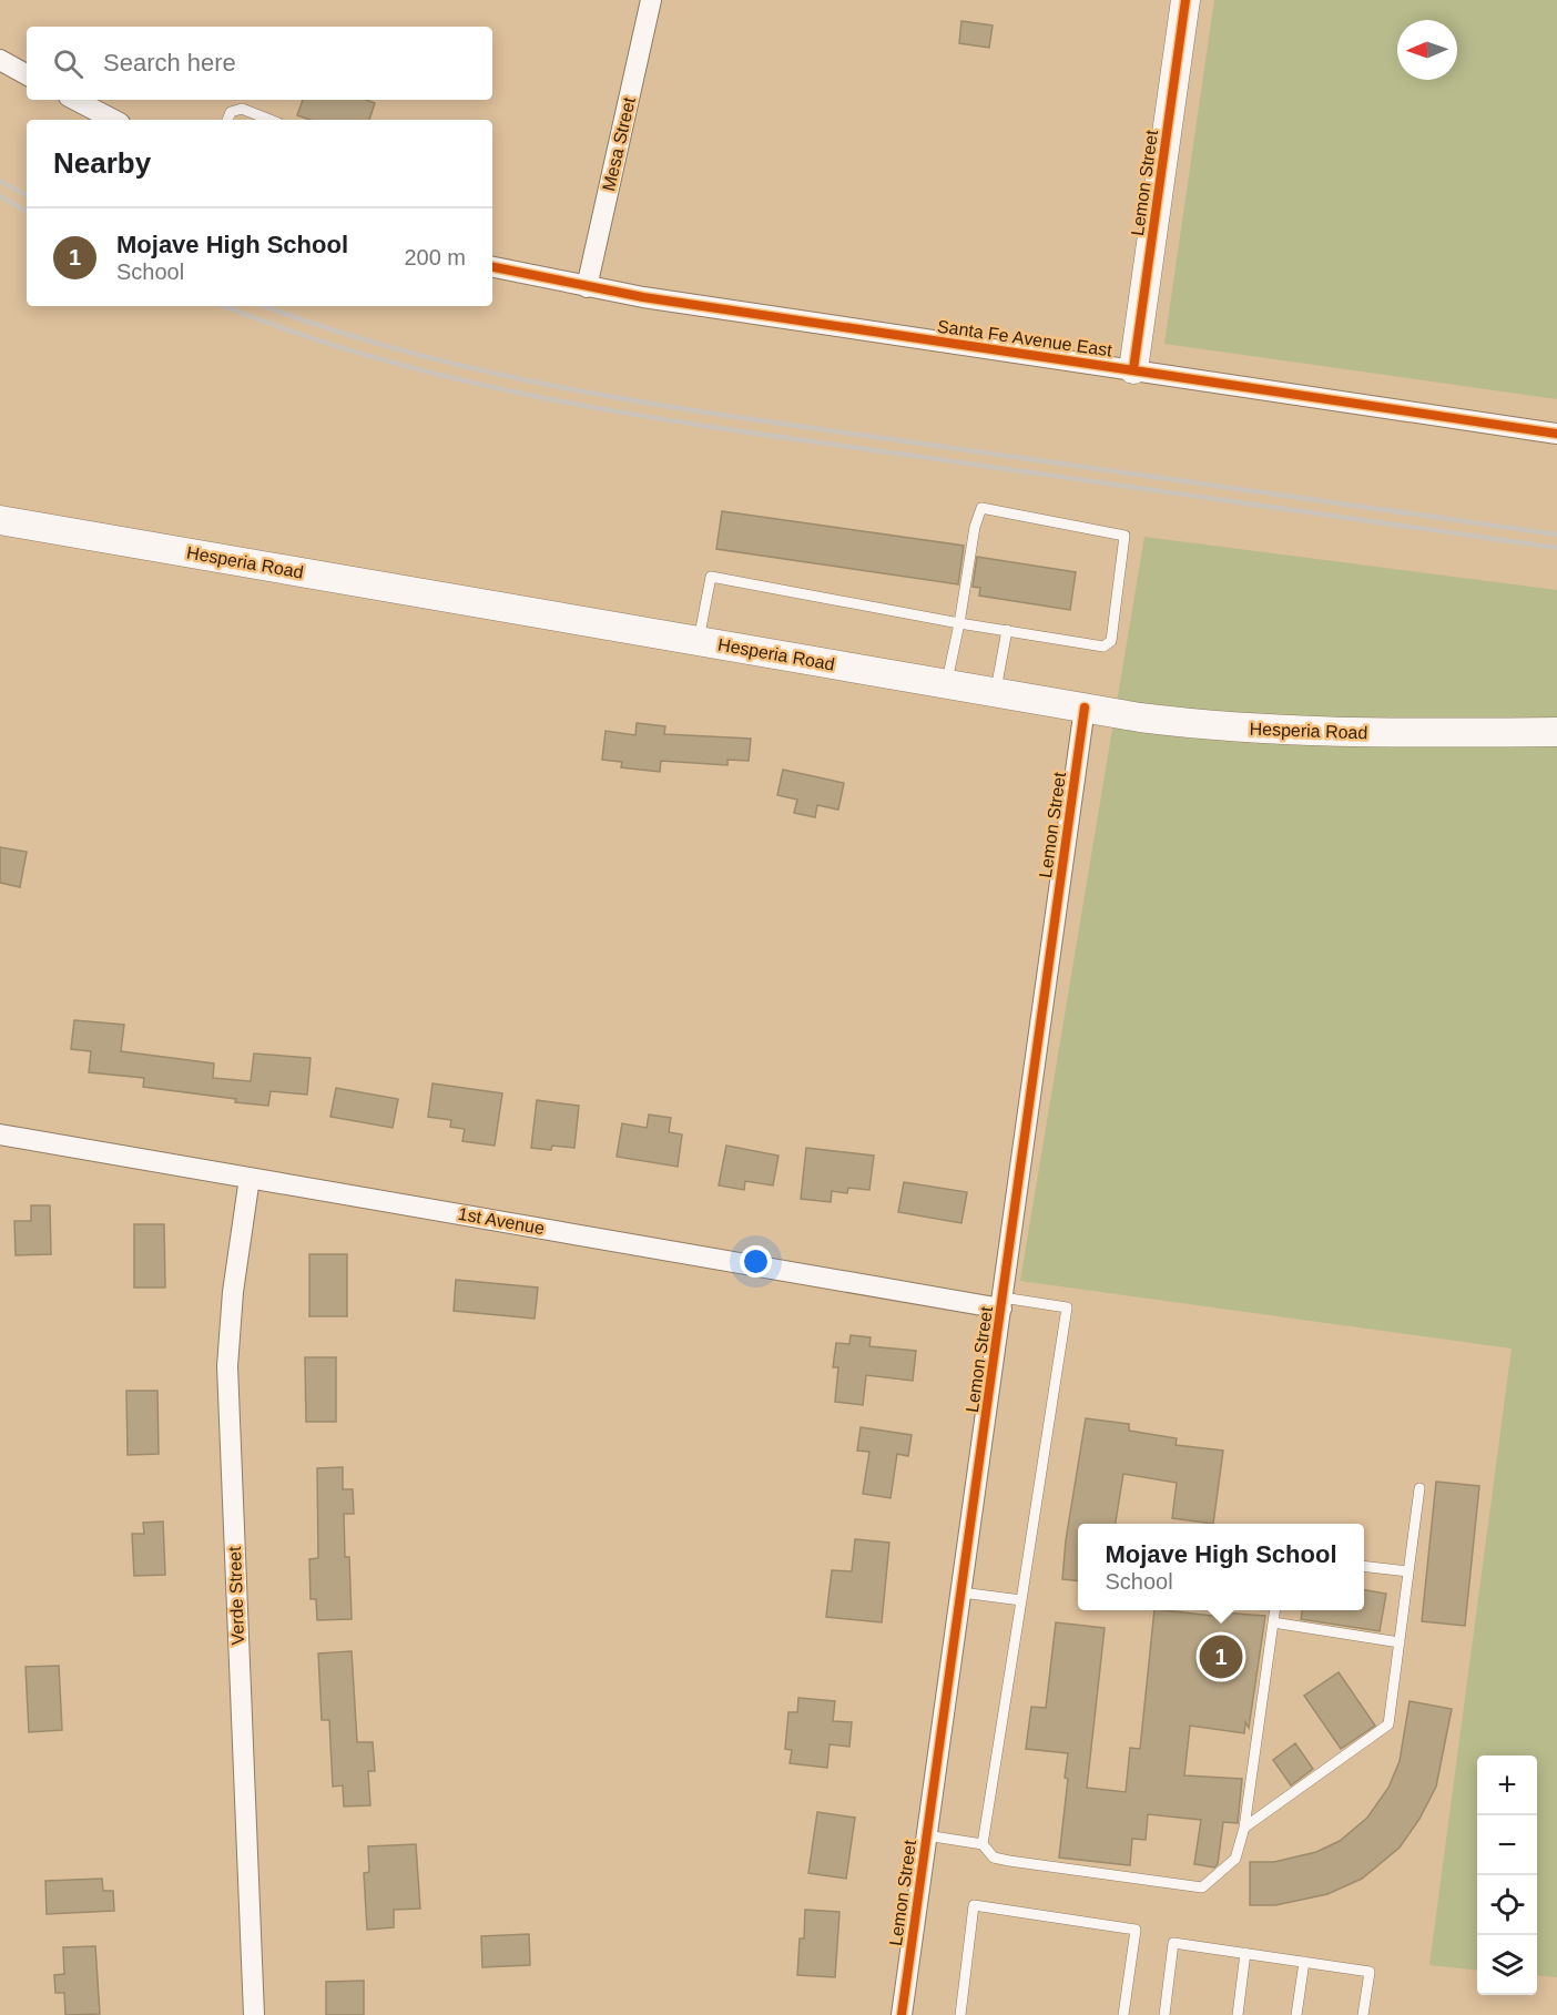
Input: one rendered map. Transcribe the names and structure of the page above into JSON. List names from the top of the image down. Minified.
{"streets":{"main road":["Lemon Street","Hesperia Road"],"street":["Mesa Street","Santa Fe Avenue East","1st Avenue","Verde Street"]},"crossings":[["Mesa Street","Santa Fe Avenue East"],["Lemon Street","Santa Fe Avenue East"],["Lemon Street","Hesperia Road"],["Lemon Street","1st Avenue"],["1st Avenue","Verde Street"]],"north":"left","page":{"search":"Search here","heading":"Nearby","list":[{"mark":"1","name":"Mojave High School","note":"School","value":"200 m"}],"popup":["Mojave High School","School"],"pins":"1","map_buttons":["+","−"]}}
